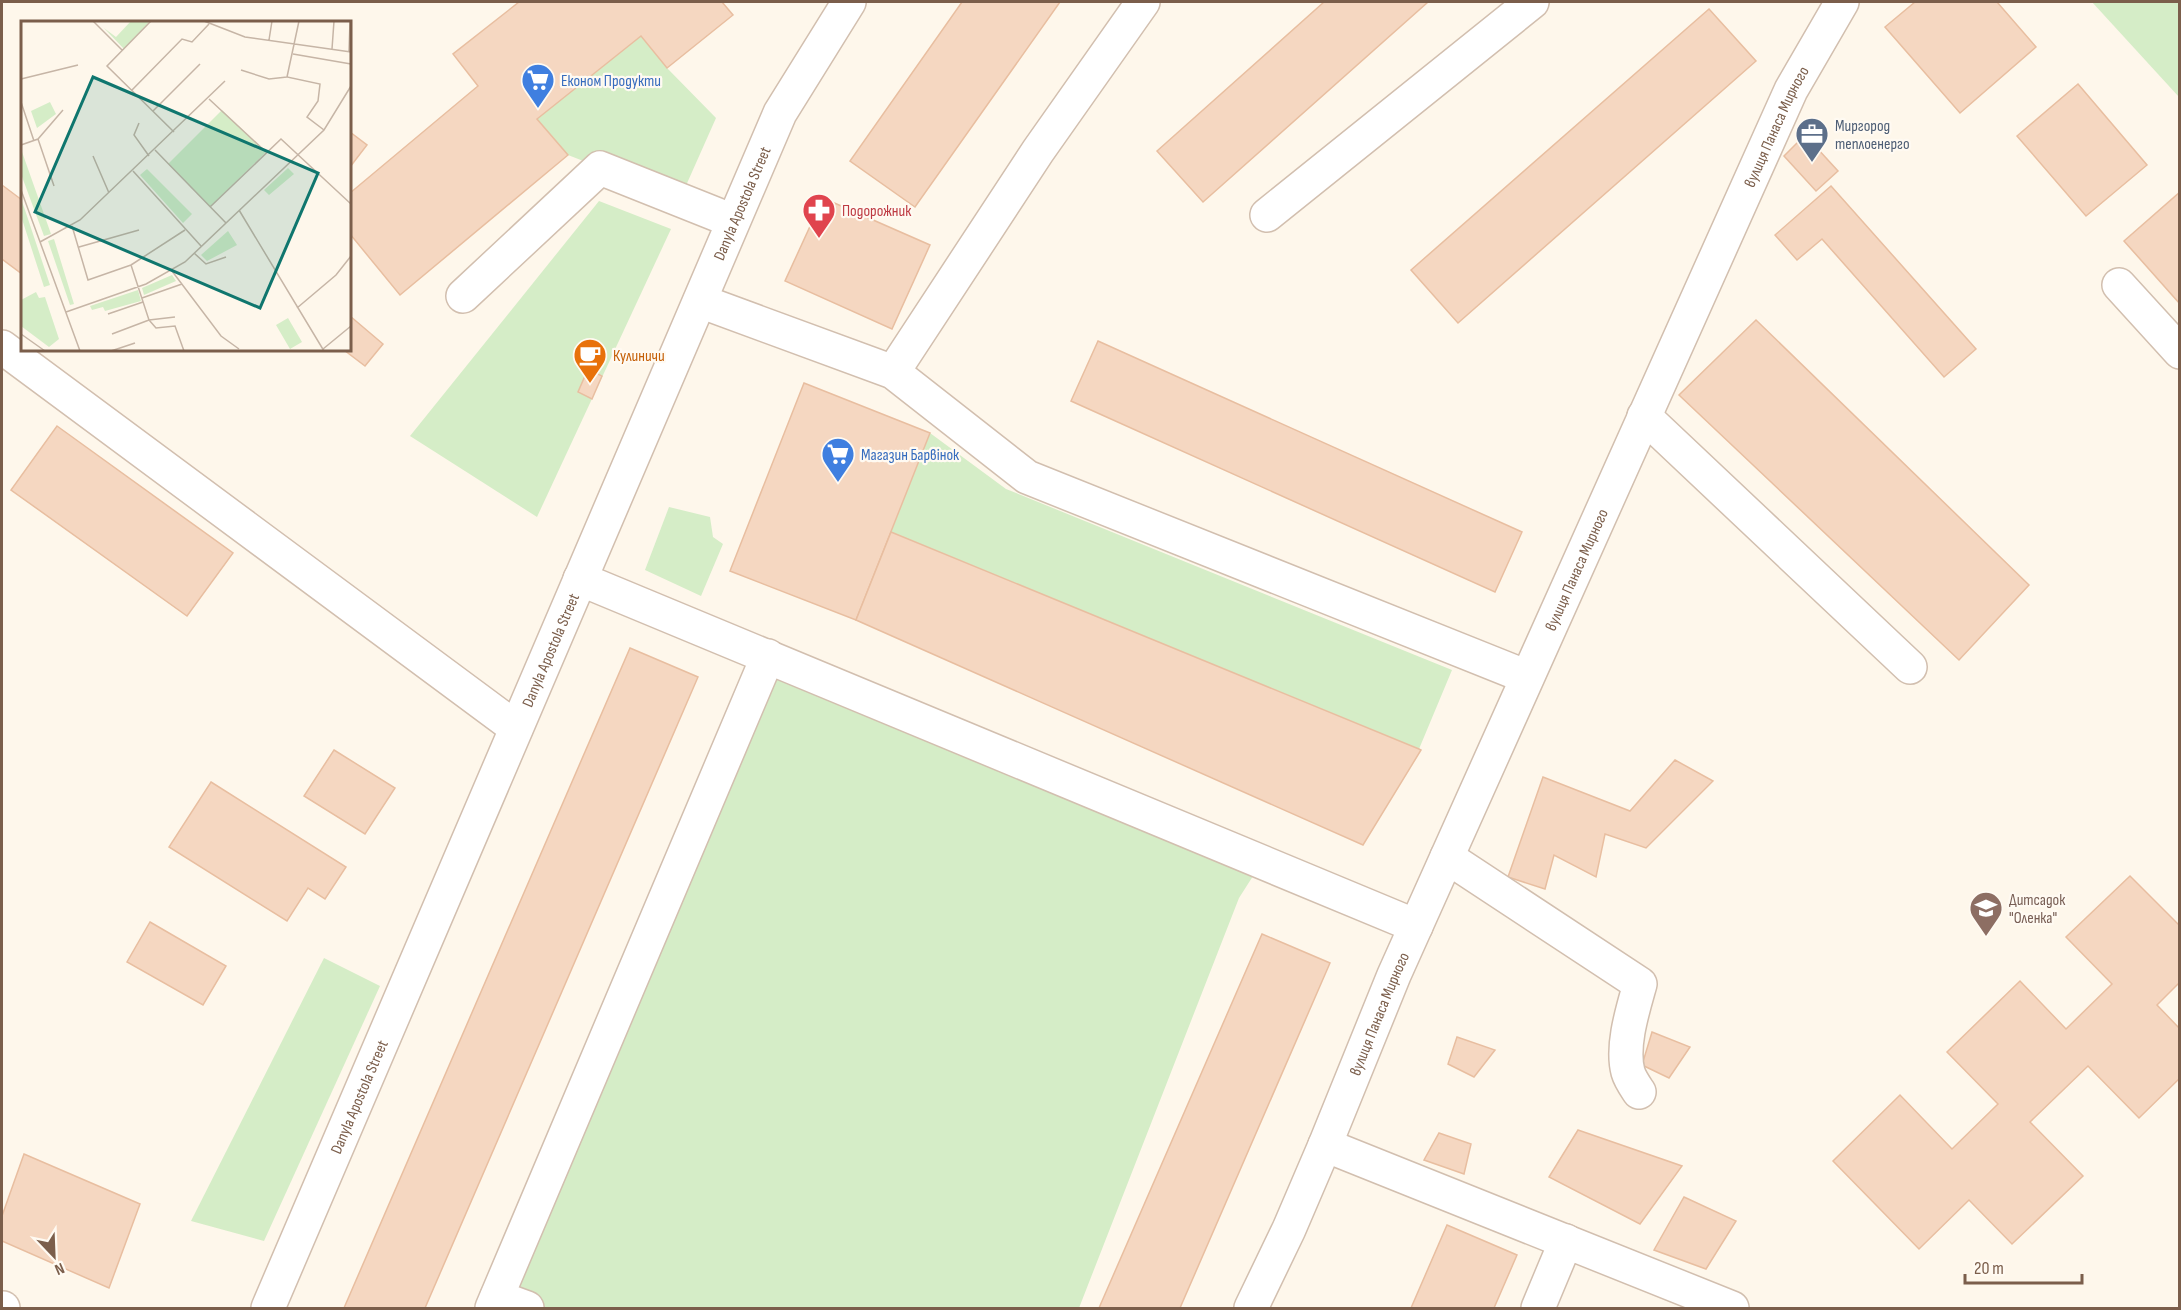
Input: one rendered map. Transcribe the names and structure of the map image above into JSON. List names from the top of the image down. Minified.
{"streets":{"street":["вулиця Панаса Мирного","Danyla Apostola Street"]},"places":{"supermarket":["Економ Продукти","Магазин Барвінок"],"office":["Миргород теплоенерго"],"pharmacy":["Подорожник"],"cafe":["Кулиничи"],"school or university":["Дитсадок \"Оленка\""]},"scale_bar":"20 m","north":"bottom right"}
